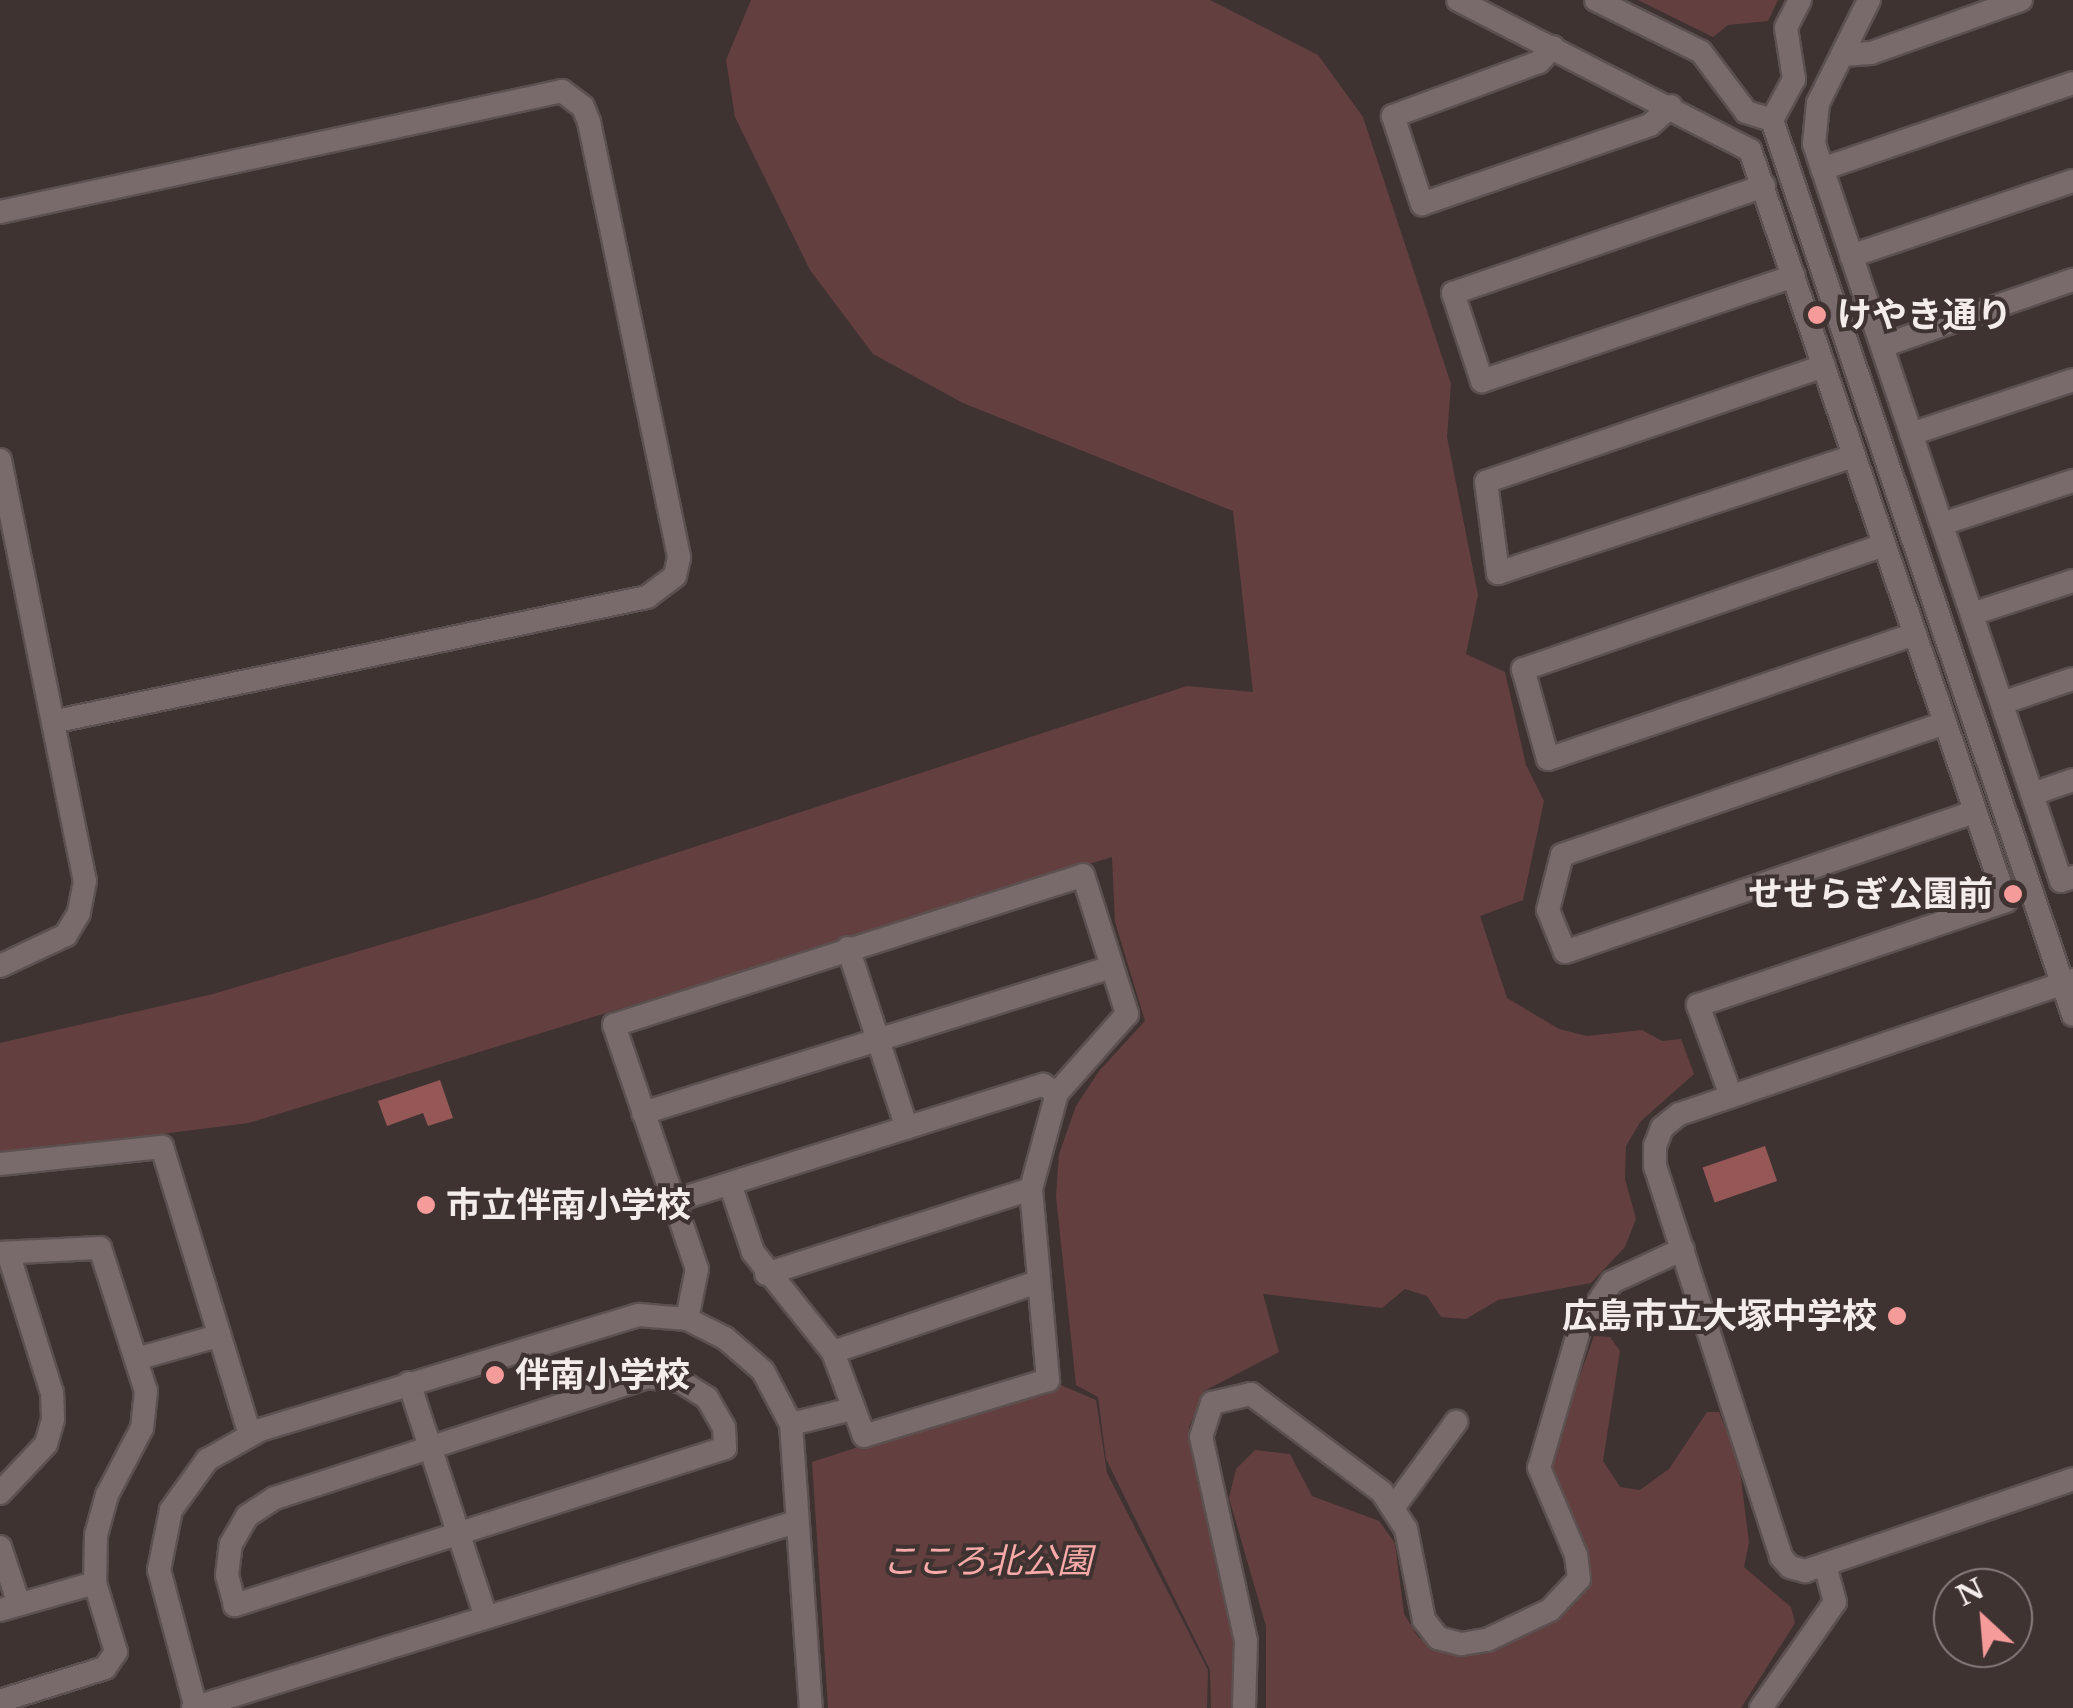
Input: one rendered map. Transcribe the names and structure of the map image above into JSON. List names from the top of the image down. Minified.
{"parks":["こころ北公園"],"places":["けやき通り","せせらぎ公園前","市立伴南小学校","広島市立大塚中学校","伴南小学校"],"north":"top left"}
